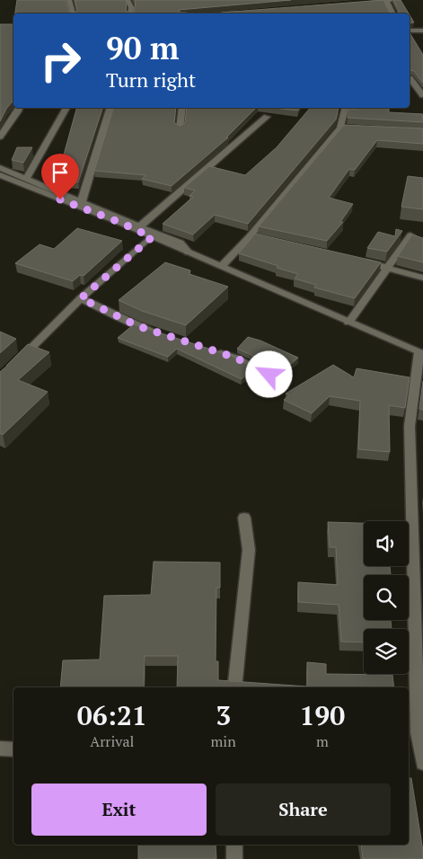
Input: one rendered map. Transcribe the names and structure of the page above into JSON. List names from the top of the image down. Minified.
{"page":{"turn":["90 m","Turn right"],"eta":["06:21","Arrival","3","min","190","m"],"buttons":["Exit","Share"]}}
